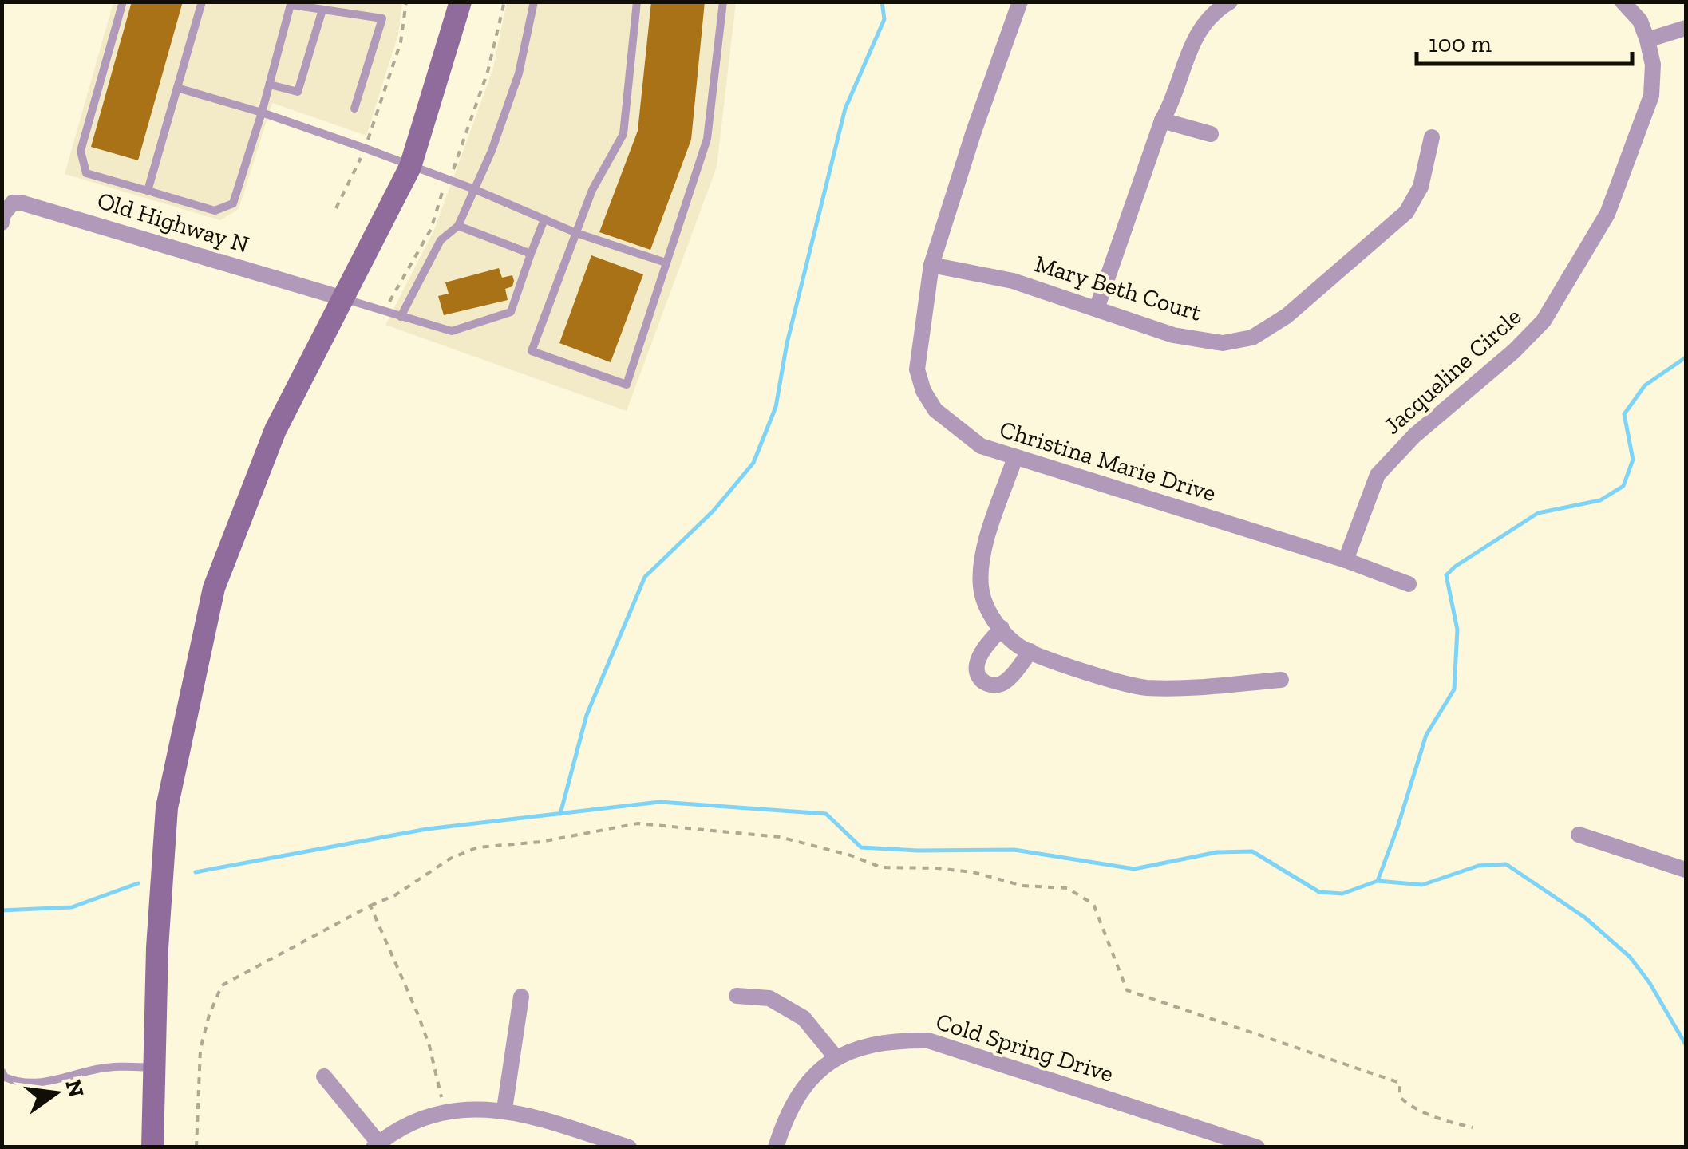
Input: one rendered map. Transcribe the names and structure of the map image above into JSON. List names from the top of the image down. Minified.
{"streets":{"street":["Old Highway N","Mary Beth Court","Jacqueline Circle","Christina Marie Drive","Cold Spring Drive"]},"crossings":[["Mary Beth Court","Christina Marie Drive"],["Jacqueline Circle","Christina Marie Drive"]],"scale_bar":"100 m","north":"right"}
